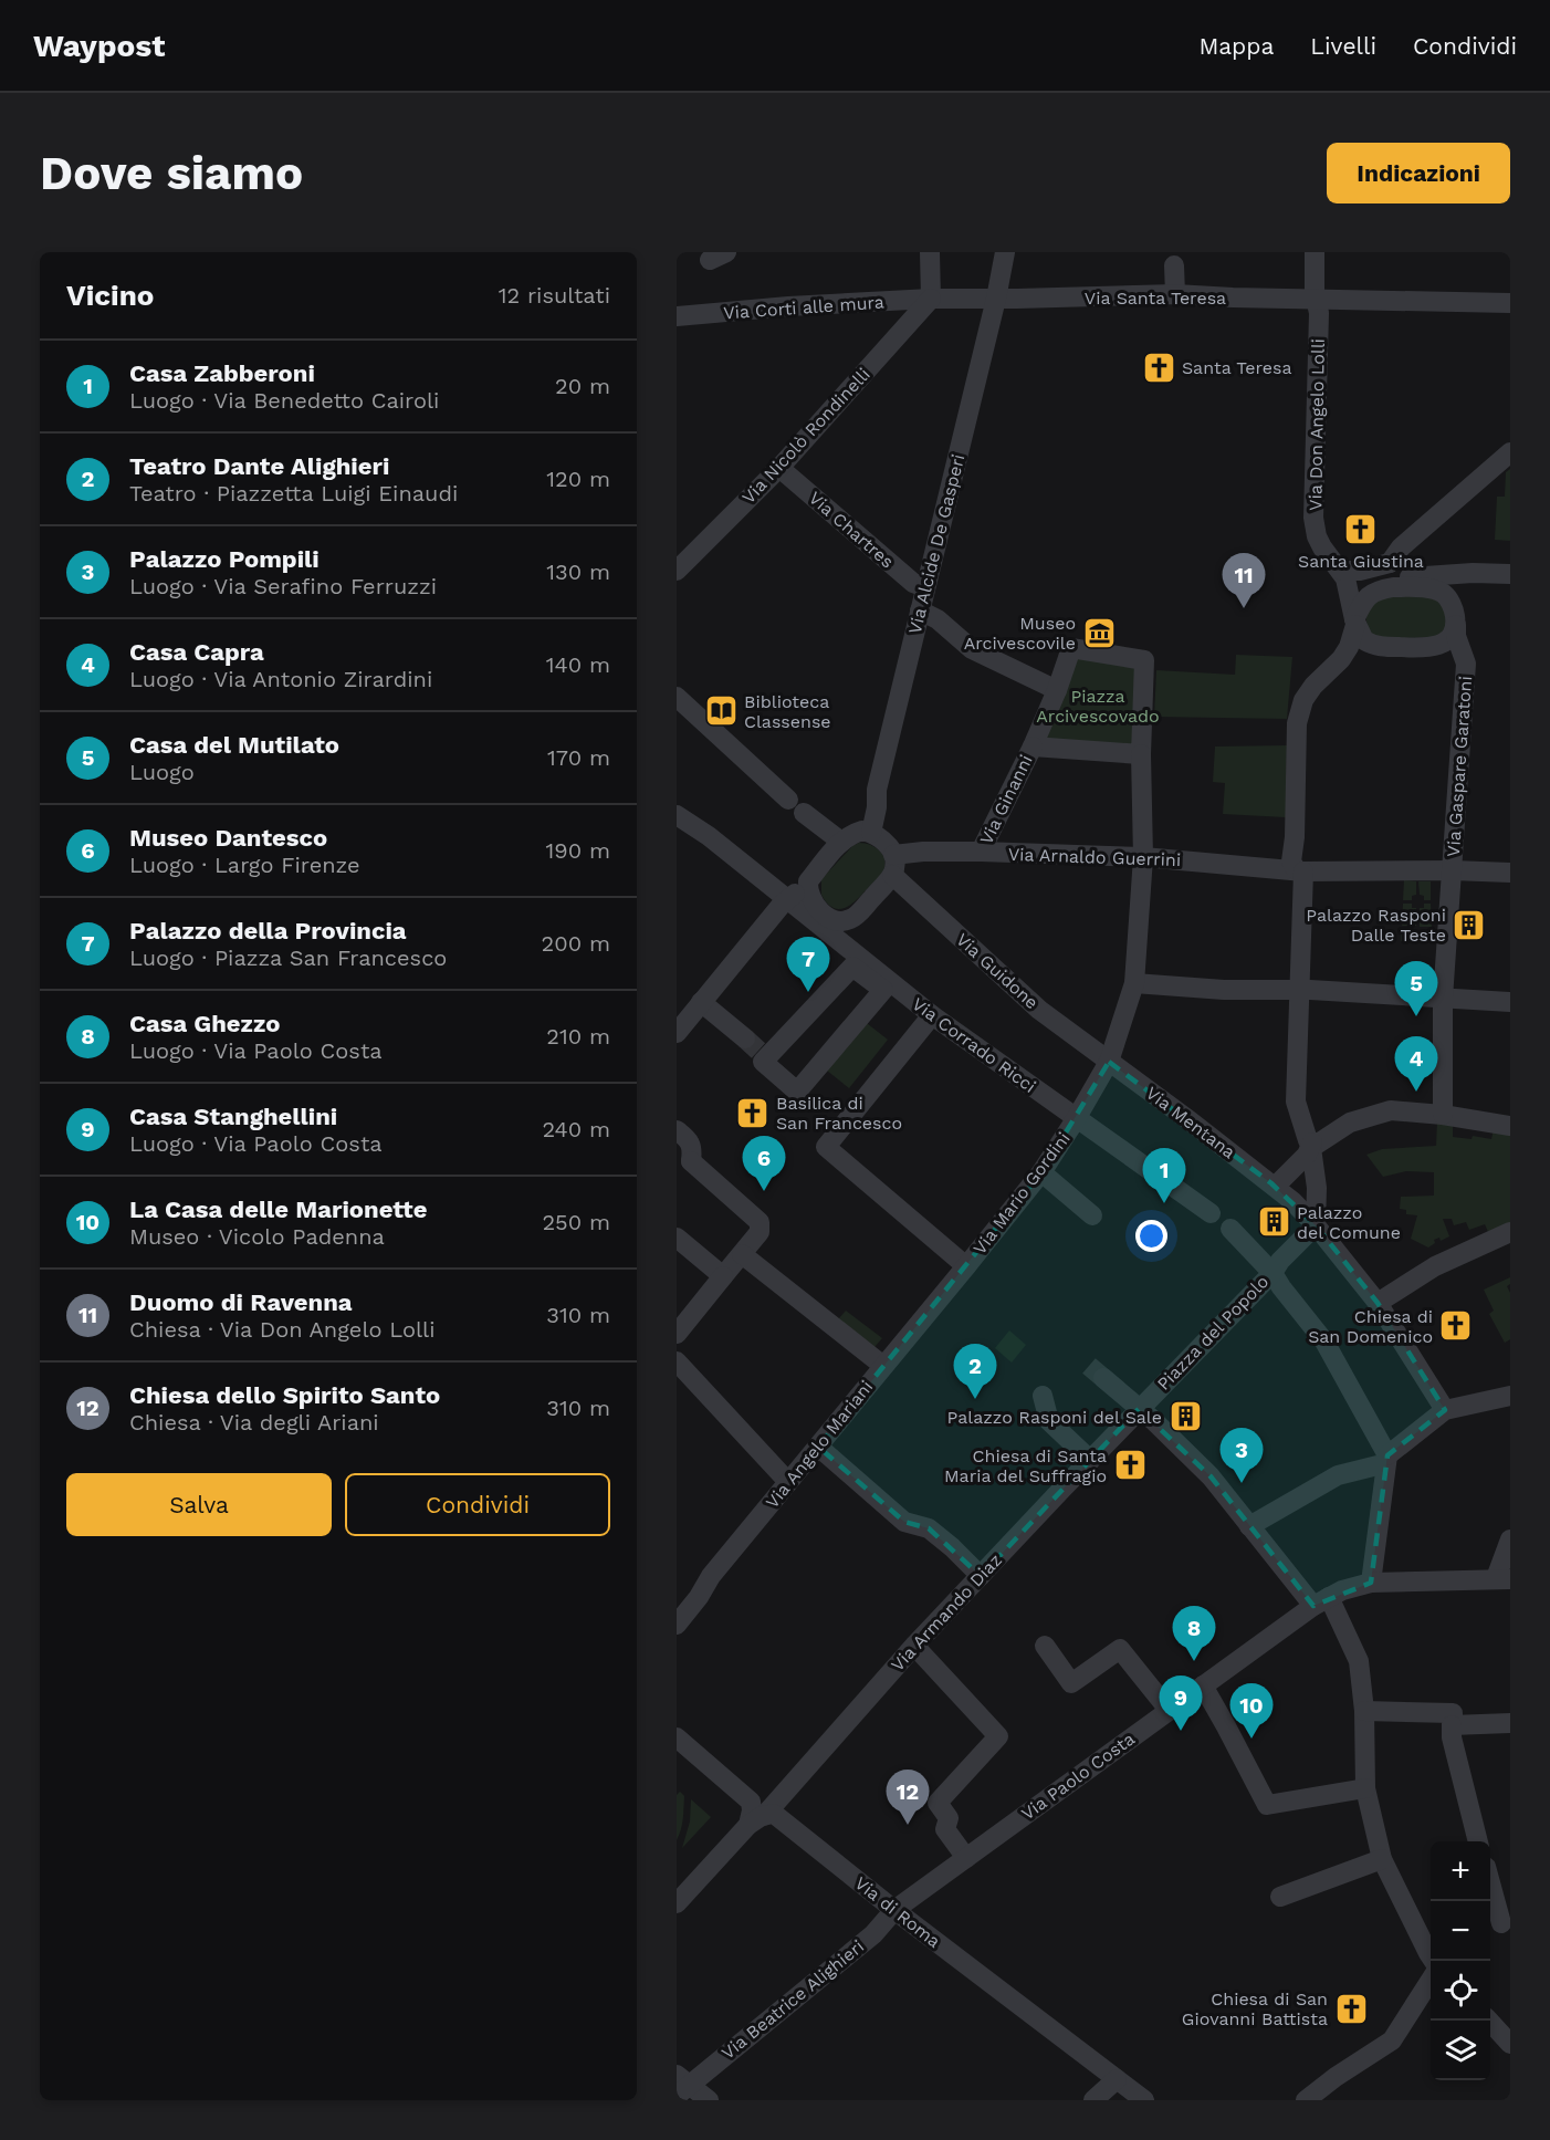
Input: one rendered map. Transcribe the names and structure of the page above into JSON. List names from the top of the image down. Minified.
{"streets":{"street":["Via Santa Teresa","Via Corti alle mura","Via Don Angelo Lolli","Via Nicolò Rondinelli","Via Chartres","Via Alcide De Gasperi","Via Gaspare Garatoni","Via Ginanni","Via Arnaldo Guerrini","Via Guidone","Via Corrado Ricci","Via Mentana","Via Mario Gordini","Piazza del Popolo","Via Angelo Mariani","Via Armando Diaz","Via Paolo Costa","Via di Roma","Via Beatrice Alighieri"]},"crossings":[["Via Santa Teresa","Via Corti alle mura"],["Via Santa Teresa","Via Don Angelo Lolli"],["Via Santa Teresa","Via Nicolò Rondinelli"],["Via Santa Teresa","Via Alcide De Gasperi"],["Via Corti alle mura","Via Nicolò Rondinelli"],["Via Nicolò Rondinelli","Via Chartres"],["Via Chartres","Via Alcide De Gasperi"],["Via Alcide De Gasperi","Via Arnaldo Guerrini"],["Via Alcide De Gasperi","Via Guidone"],["Via Gaspare Garatoni","Via Arnaldo Guerrini"],["Via Ginanni","Via Arnaldo Guerrini"],["Via Arnaldo Guerrini","Via Guidone"],["Via Arnaldo Guerrini","Via Mario Gordini"],["Via Guidone","Via Mentana"],["Via Guidone","Via Mario Gordini"],["Via Corrado Ricci","Via Mario Gordini"],["Via Mentana","Via Mario Gordini"],["Via Mario Gordini","Via Angelo Mariani"],["Piazza del Popolo","Via Armando Diaz"],["Via Armando Diaz","Via di Roma"],["Via Paolo Costa","Via di Roma"],["Via Paolo Costa","Via Beatrice Alighieri"],["Via di Roma","Via Beatrice Alighieri"]],"parks":["Piazza Arcivescovado"],"places":{"church":["Santa Teresa","Santa Giustina","Basilica di San Francesco","Chiesa di San Domenico","Chiesa di Santa Maria del Suffragio","Chiesa di San Giovanni Battista"],"museum":["Museo Arcivescovile"],"library":["Biblioteca Classense"],"building":["Palazzo Rasponi Dalle Teste","Palazzo del Comune","Palazzo Rasponi del Sale"]},"page":{"header":"Waypost","nav":["Mappa","Livelli","Condividi"],"buttons":["Indicazioni",["Salva","Condividi"]],"title":"Dove siamo","heading":["Vicino","12 risultati"],"list":[{"mark":"1","name":"Casa Zabberoni","note":"Luogo · Via Benedetto Cairoli","value":"20 m"},{"mark":"2","name":"Teatro Dante Alighieri","note":"Teatro · Piazzetta Luigi Einaudi","value":"120 m"},{"mark":"3","name":"Palazzo Pompili","note":"Luogo · Via Serafino Ferruzzi","value":"130 m"},{"mark":"4","name":"Casa Capra","note":"Luogo · Via Antonio Zirardini","value":"140 m"},{"mark":"5","name":"Casa del Mutilato","note":"Luogo","value":"170 m"},{"mark":"6","name":"Museo Dantesco","note":"Luogo · Largo Firenze","value":"190 m"},{"mark":"7","name":"Palazzo della Provincia","note":"Luogo · Piazza San Francesco","value":"200 m"},{"mark":"8","name":"Casa Ghezzo","note":"Luogo · Via Paolo Costa","value":"210 m"},{"mark":"9","name":"Casa Stanghellini","note":"Luogo · Via Paolo Costa","value":"240 m"},{"mark":"10","name":"La Casa delle Marionette","note":"Museo · Vicolo Padenna","value":"250 m"},{"mark":"11","name":"Duomo di Ravenna","note":"Chiesa · Via Don Angelo Lolli","value":"310 m"},{"mark":"12","name":"Chiesa dello Spirito Santo","note":"Chiesa · Via degli Ariani","value":"310 m"}],"pins":["11","7","5","4","6","1","2","3","8","9","10","12"],"map_buttons":["+","−"]}}
